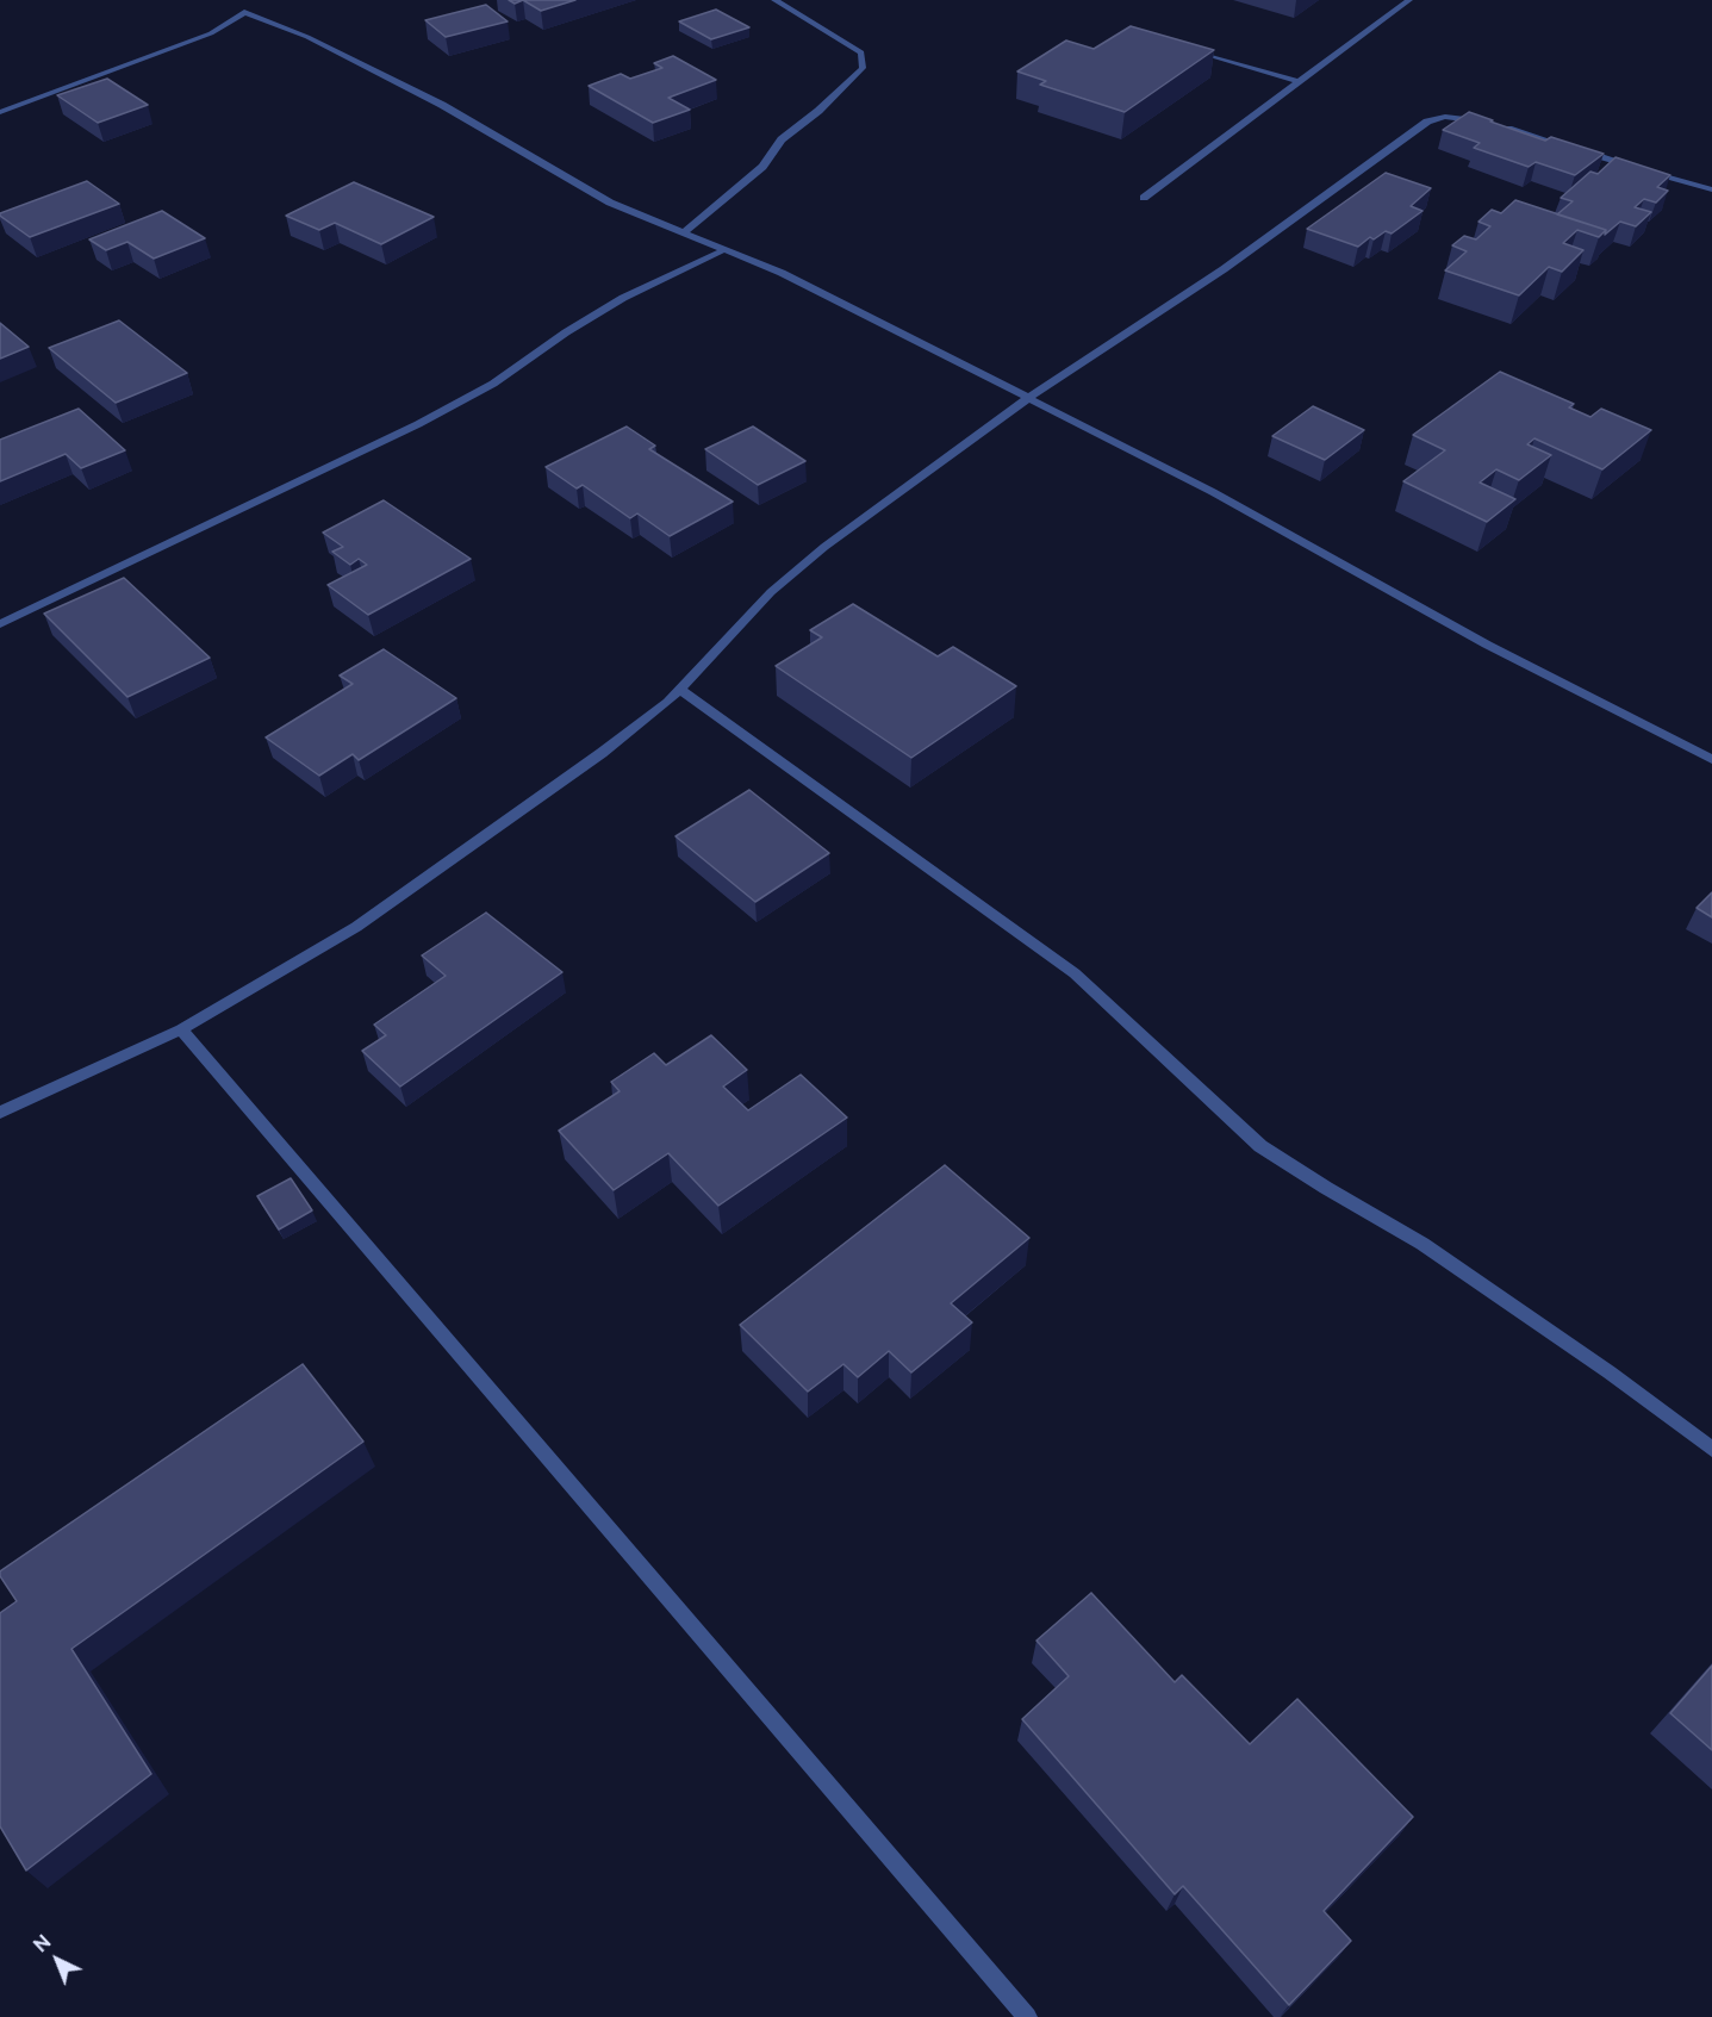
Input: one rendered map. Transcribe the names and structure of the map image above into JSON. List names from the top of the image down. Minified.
{"north":"top left"}
